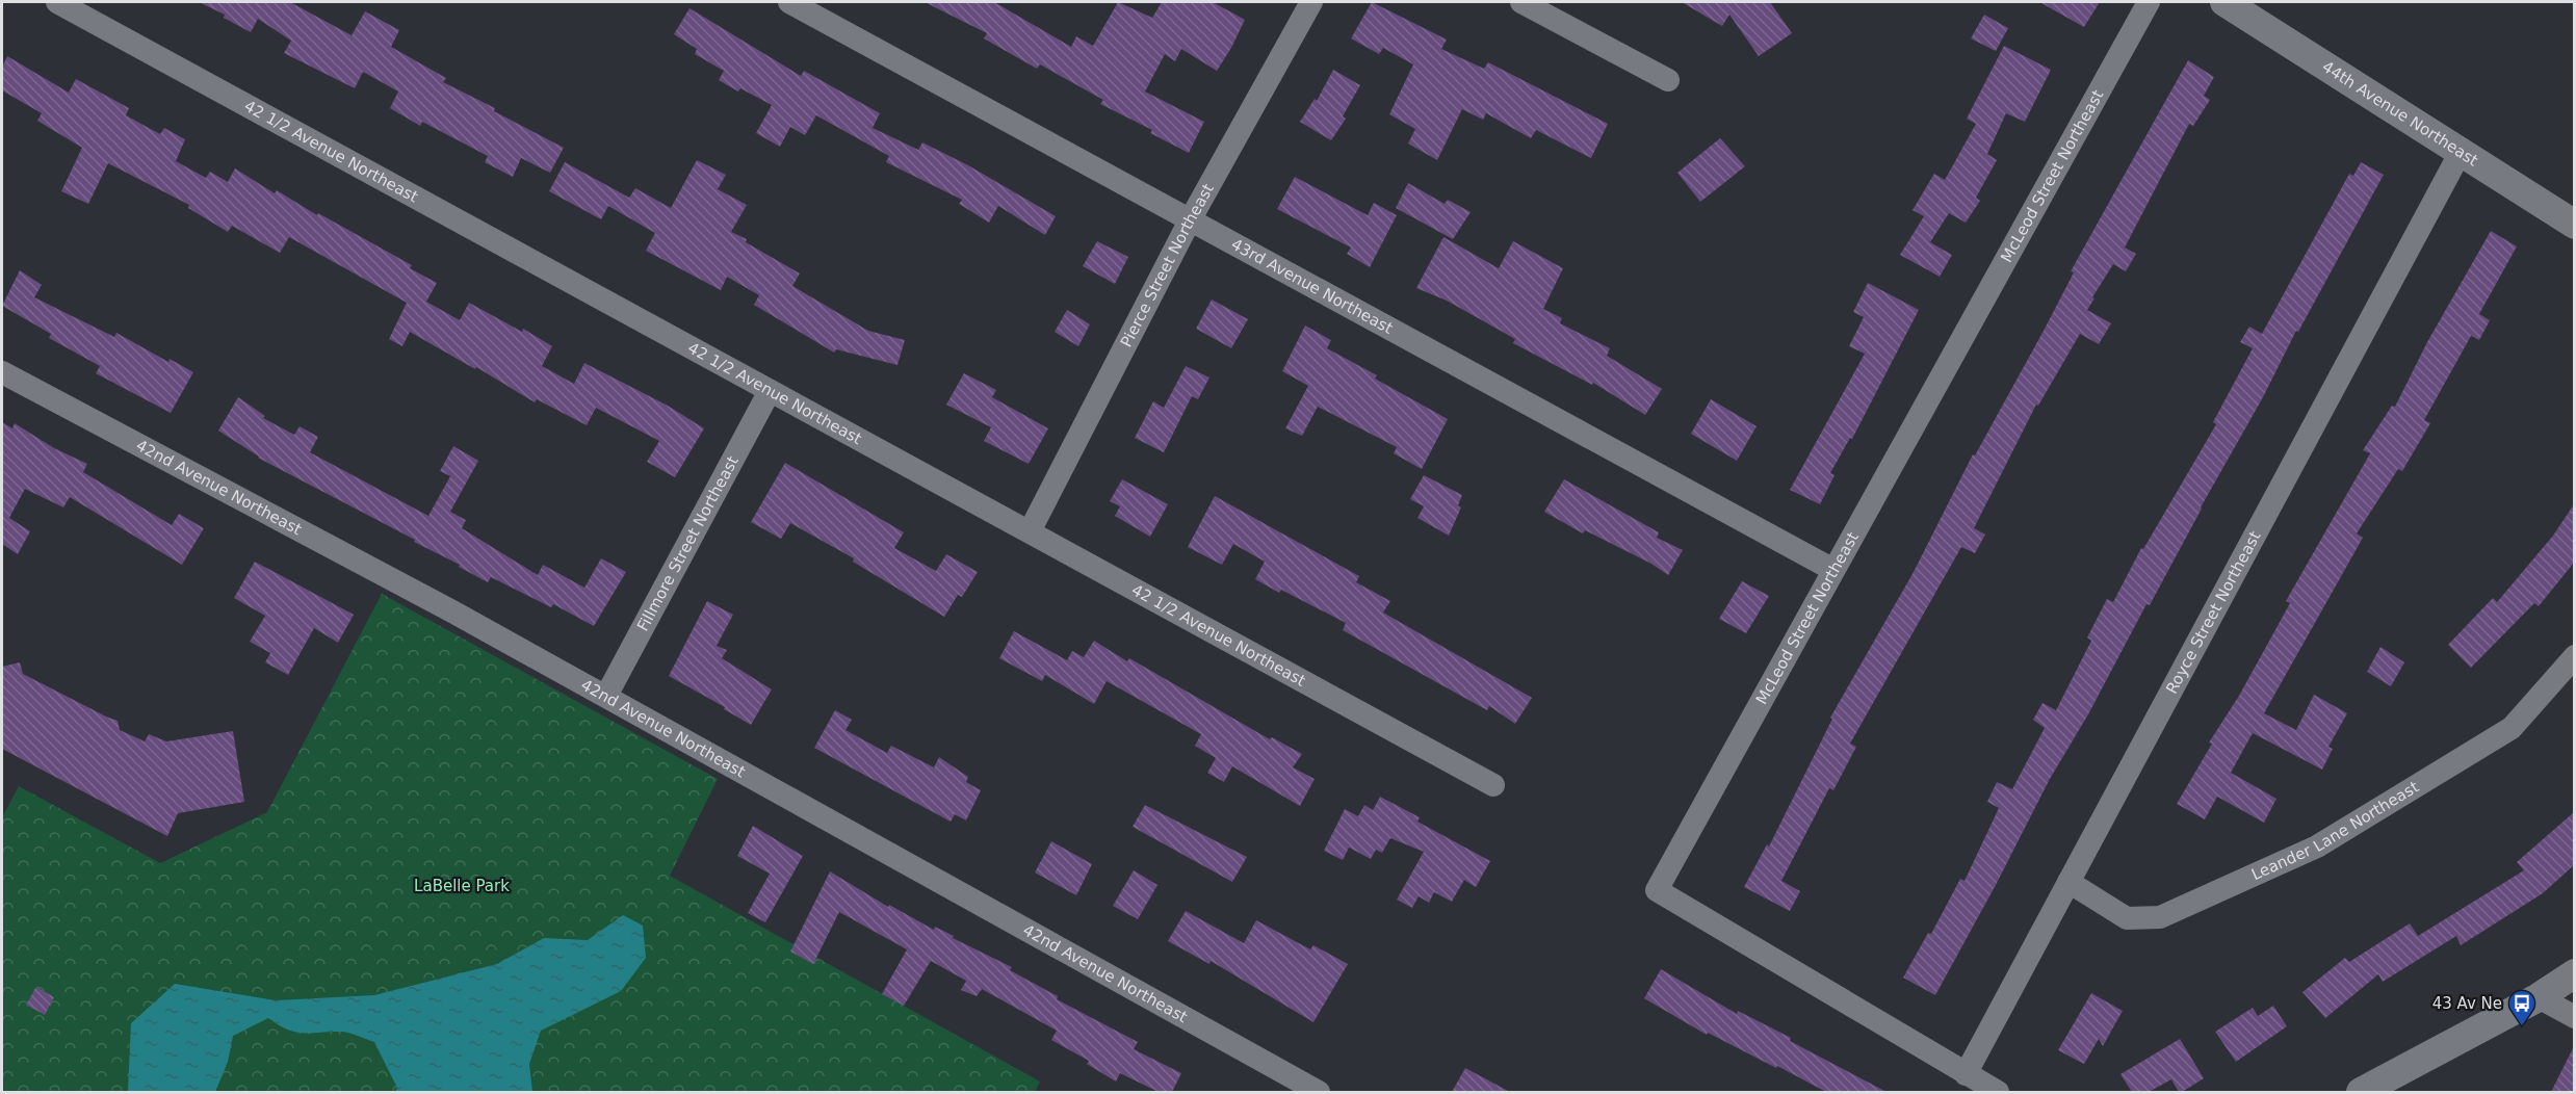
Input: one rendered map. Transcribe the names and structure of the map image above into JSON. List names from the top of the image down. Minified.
{"streets":{"street":["44th Avenue Northeast","42 1/2 Avenue Northeast","McLeod Street Northeast","Pierce Street Northeast","43rd Avenue Northeast","42nd Avenue Northeast","Fillmore Street Northeast","Royce Street Northeast","Leander Lane Northeast"]},"crossings":[["44th Avenue Northeast","Royce Street Northeast"],["42 1/2 Avenue Northeast","Pierce Street Northeast"],["42 1/2 Avenue Northeast","Fillmore Street Northeast"],["McLeod Street Northeast","43rd Avenue Northeast"],["McLeod Street Northeast","Royce Street Northeast"],["Pierce Street Northeast","43rd Avenue Northeast"],["42nd Avenue Northeast","Fillmore Street Northeast"],["Royce Street Northeast","Leander Lane Northeast"]],"parks":["LaBelle Park"],"places":{"bus stop":["43 Av Ne"]}}
